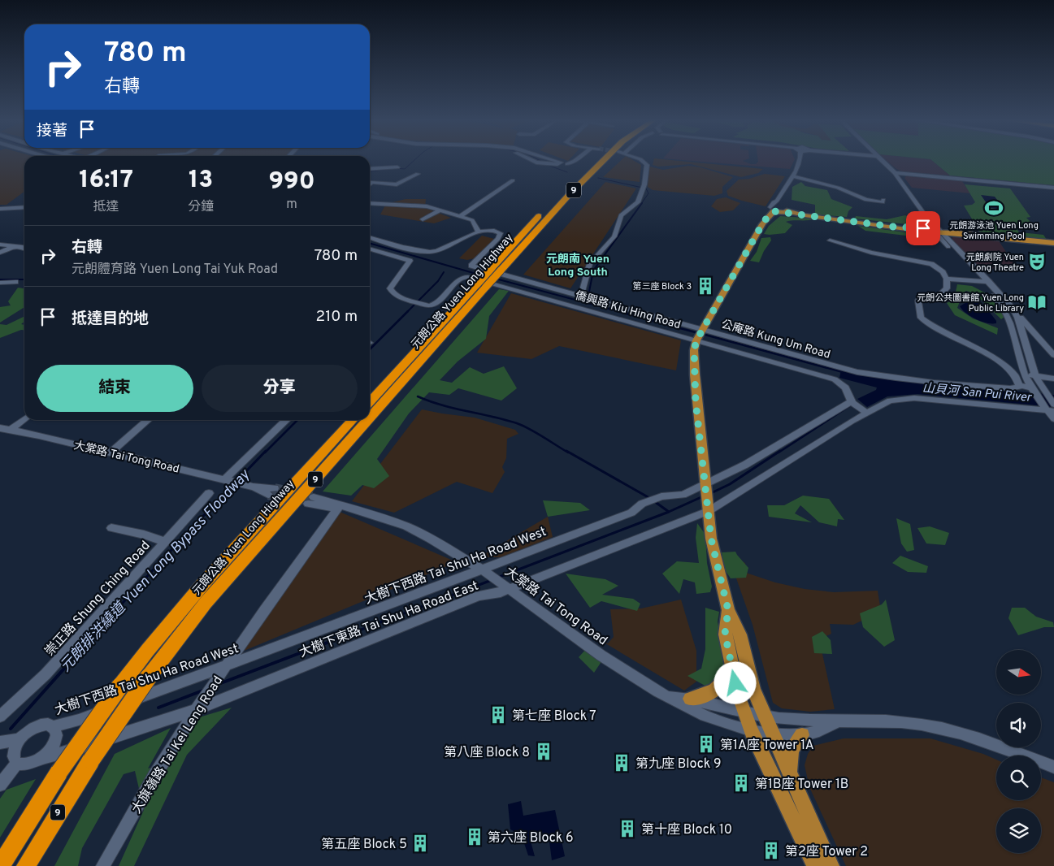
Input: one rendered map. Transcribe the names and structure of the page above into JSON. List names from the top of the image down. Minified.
{"streets":{"highway":["9","元朗公路 Yuen Long Highway"],"street":["僑興路 Kiu Hing Road","公庵路 Kung Um Road","大棠路 Tai Tong Road","大樹下西路 Tai Shu Ha Road West","崇正路 Shung Ching Road","大樹下東路 Tai Shu Ha Road East","大旗嶺路 Tai Kei Leng Road"]},"crossings":[["僑興路 Kiu Hing Road","公庵路 Kung Um Road"],["僑興路 Kiu Hing Road","大樹下西路 Tai Shu Ha Road West"],["大棠路 Tai Tong Road","大樹下西路 Tai Shu Ha Road West"],["大棠路 Tai Tong Road","大樹下東路 Tai Shu Ha Road East"],["大棠路 Tai Tong Road","大旗嶺路 Tai Kei Leng Road"],["大樹下西路 Tai Shu Ha Road West","大樹下東路 Tai Shu Ha Road East"],["大樹下西路 Tai Shu Ha Road West","大旗嶺路 Tai Kei Leng Road"],["大樹下東路 Tai Shu Ha Road East","大旗嶺路 Tai Kei Leng Road"]],"districts":["元朗南 Yuen Long South"],"water":["山貝河 San Pui River","元朗排洪繞道 Yuen Long Bypass Floodway"],"places":{"sports":["元朗游泳池 Yuen Long Swimming Pool"],"theatre":["元朗劇院 Yuen Long Theatre"],"building":["第三座 Block 3","第七座 Block 7","第1A座 Tower 1A","第八座 Block 8","第九座 Block 9","第1B座 Tower 1B","第十座 Block 10","第六座 Block 6","第五座 Block 5","第2座 Tower 2"],"library":["元朗公共圖書館 Yuen Long Public Library"]},"north":"right","page":{"turn":["780 m","右轉"],"then":"接著","eta":["16:17","抵達","13","分鐘","990","m"],"list":[{"name":"右轉","note":"元朗體育路 Yuen Long Tai Yuk Road","value":"780 m"},{"name":"抵達目的地","value":"210 m"}],"buttons":["結束","分享"]}}
